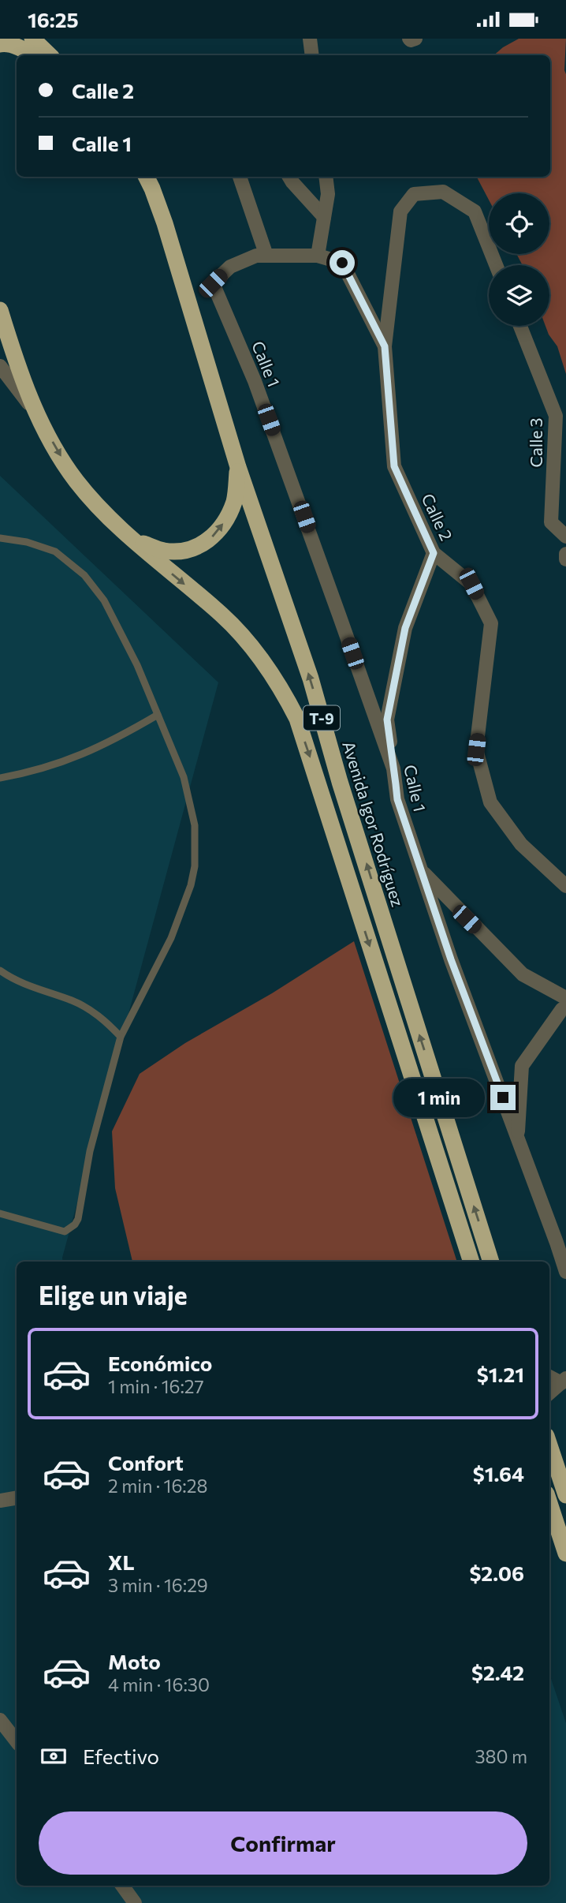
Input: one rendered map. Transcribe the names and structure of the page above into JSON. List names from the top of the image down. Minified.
{"streets":{"highway":["T-9","Avenida Igor Rodríguez"],"street":["Calle 1","Calle 3","Calle 2"]},"crossings":[["Calle 1","Calle 2"],["T-9","Avenida Igor Rodríguez"]],"page":{"status":"16:25","banner":["Calle 2","Calle 1"],"bubble":"1 min","heading":"Elige un viaje","list":[{"name":"Económico","note":"1 min · 16:27","value":"$1.21"},{"name":"Confort","note":"2 min · 16:28","value":"$1.64"},{"name":"XL","note":"3 min · 16:29","value":"$2.06"},{"name":"Moto","note":"4 min · 16:30","value":"$2.42"}],"pay":["Efectivo","380 m"],"buttons":"Confirmar"}}
